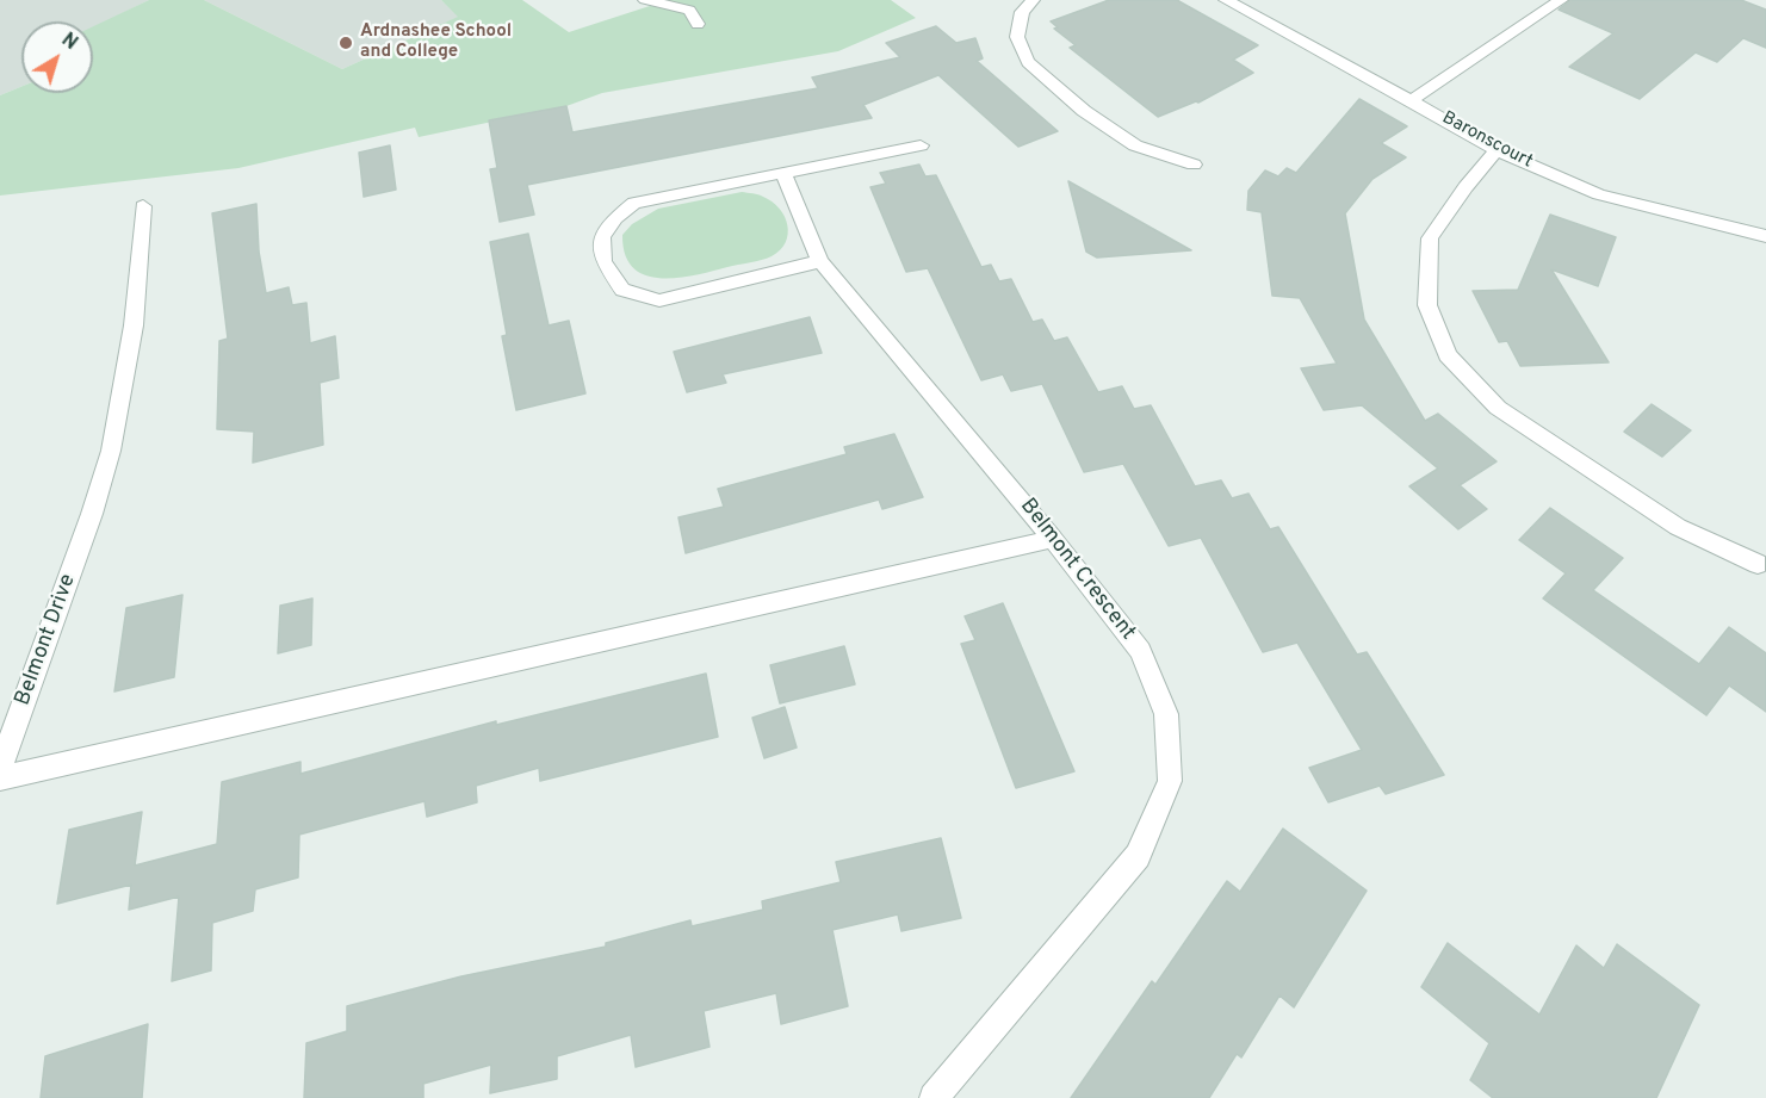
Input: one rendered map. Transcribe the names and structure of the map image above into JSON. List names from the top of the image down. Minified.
{"streets":{"street":["Baronscourt","Belmont Crescent","Belmont Drive"]},"places":["Ardnashee School and College"],"north":"top right"}
